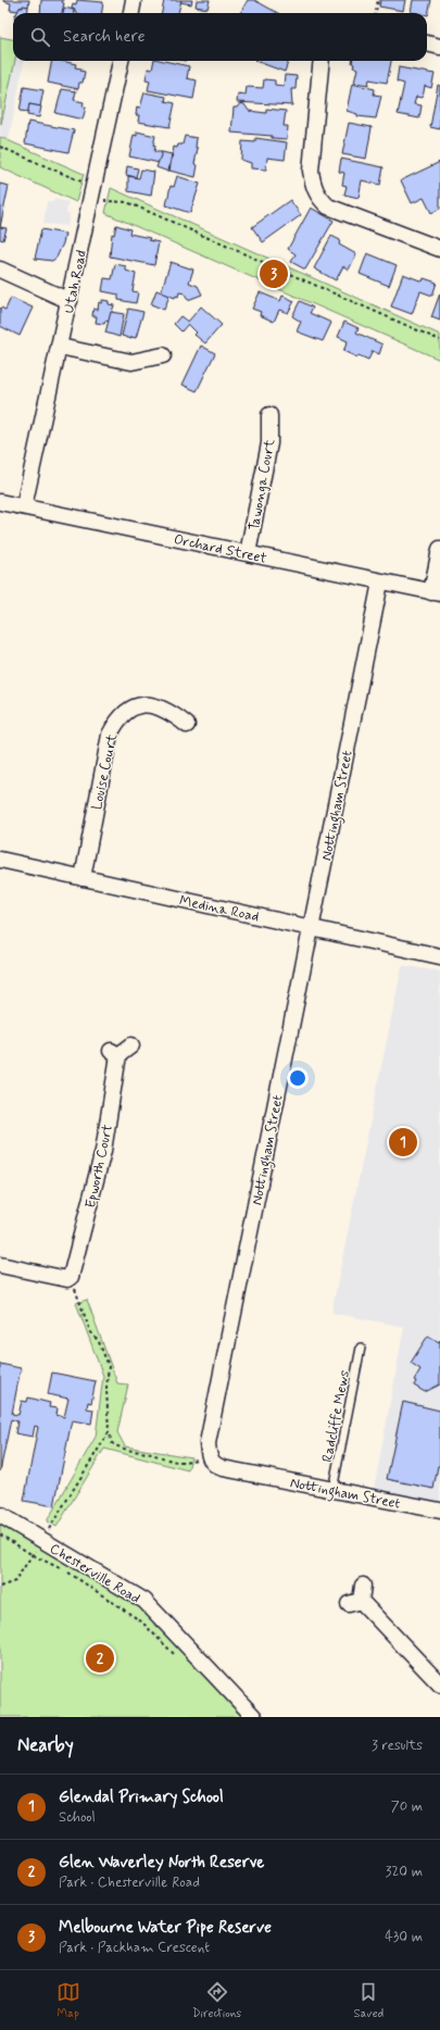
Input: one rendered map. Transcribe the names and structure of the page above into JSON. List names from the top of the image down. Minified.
{"streets":{"street":["Utah Road","Tawonga Court","Orchard Street","Louise Court","Nottingham Street","Medina Road","Epworth Court","Chesterville Road"],"lane":["Radcliffe Mews"]},"crossings":[["Utah Road","Orchard Street"],["Tawonga Court","Orchard Street"],["Orchard Street","Nottingham Street"],["Louise Court","Medina Road"],["Nottingham Street","Medina Road"],["Nottingham Street","Radcliffe Mews"]],"page":{"search":"Search here","pins":["3","1","2"],"heading":["Nearby","3 results"],"list":[{"mark":"1","name":"Glendal Primary School","note":"School","value":"70 m"},{"mark":"2","name":"Glen Waverley North Reserve","note":"Park · Chesterville Road","value":"320 m"},{"mark":"3","name":"Melbourne Water Pipe Reserve","note":"Park · Packham Crescent","value":"430 m"}],"nav":["Map","Directions","Saved"]}}
